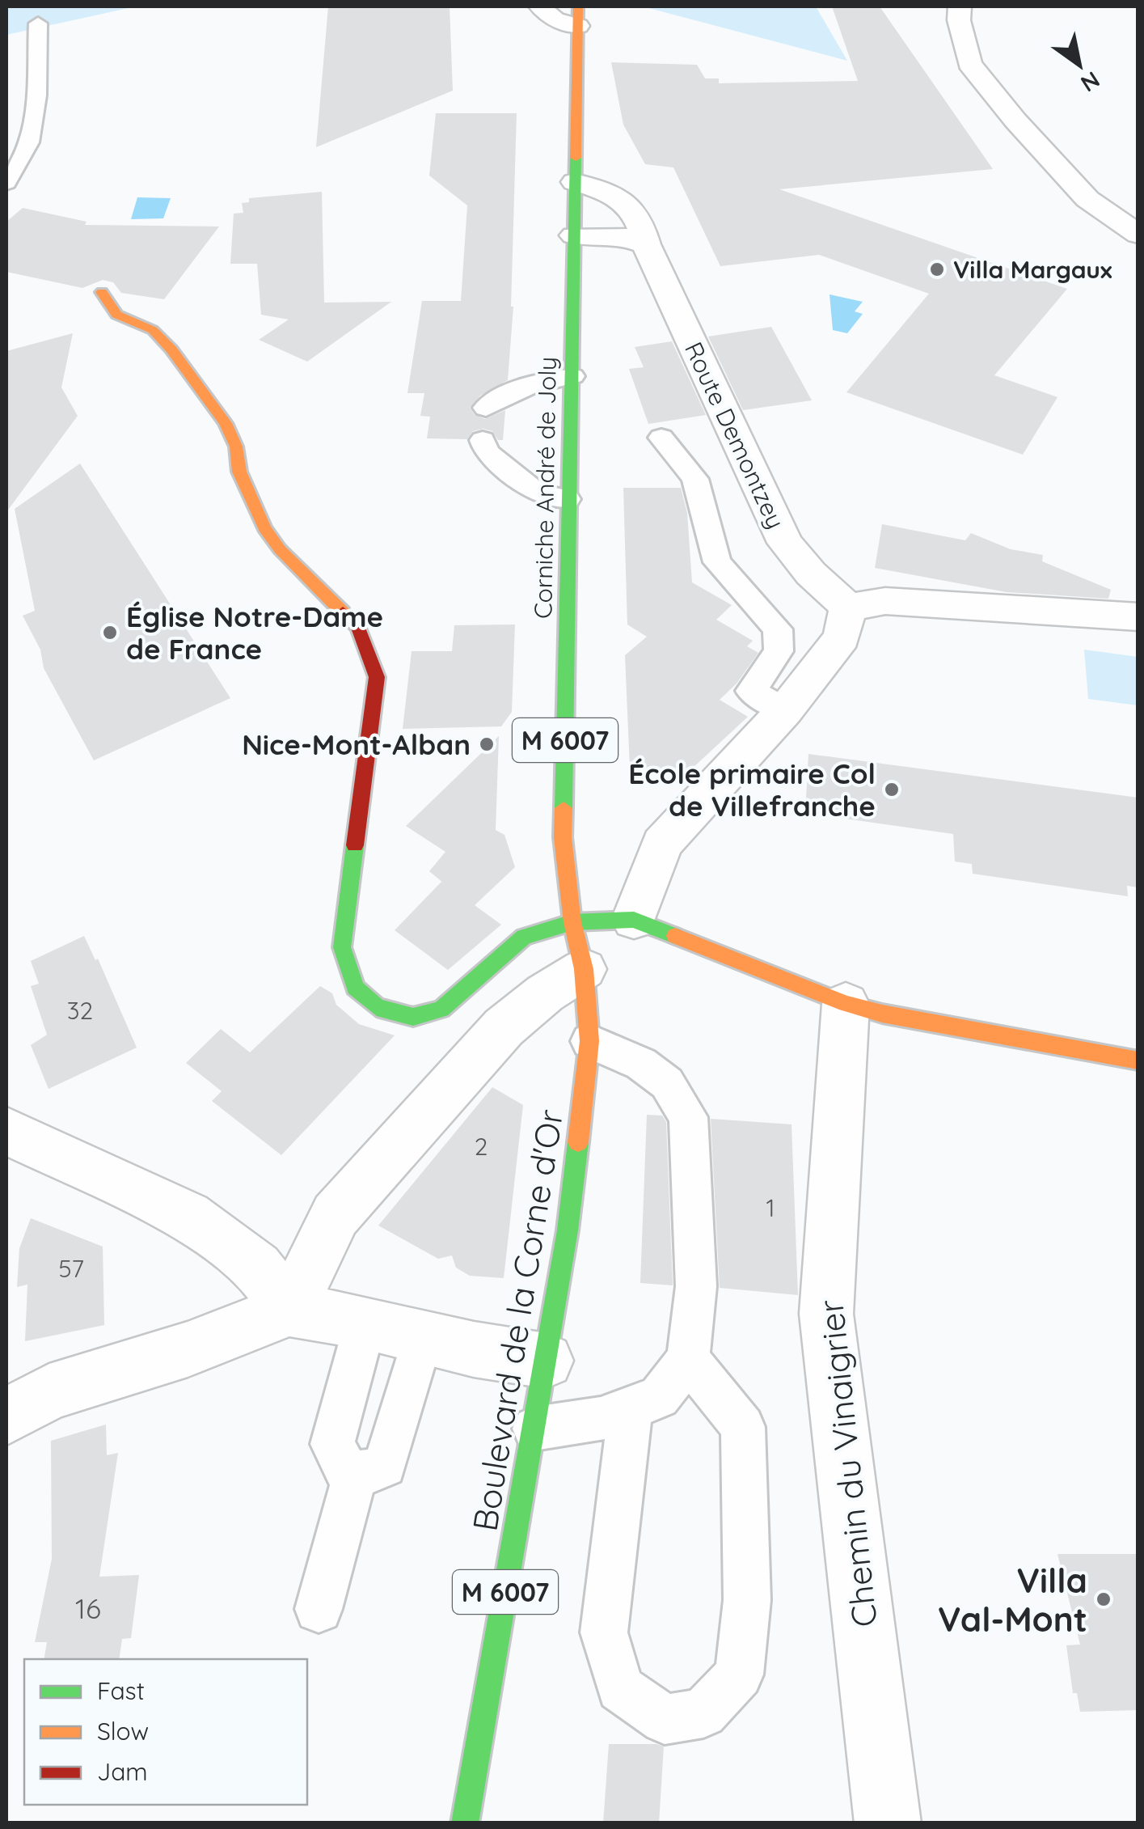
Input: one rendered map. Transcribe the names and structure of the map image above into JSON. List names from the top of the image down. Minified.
{"streets":{"main road":["Corniche André de Joly","M 6007","Boulevard de la Corne d'Or"],"street":["Route Demontzey","Chemin du Vinaigrier"]},"crossings":[["Route Demontzey","Corniche André de Joly"],["Corniche André de Joly","Boulevard de la Corne d'Or"]],"places":["Villa Margaux","Église Notre-Dame de France","Nice-Mont-Alban","École primaire Col de Villefranche","Villa Val-Mont"],"house_numbers":["32","2","1","57","16"],"legend":["Fast","Slow","Jam"],"north":"bottom right"}
